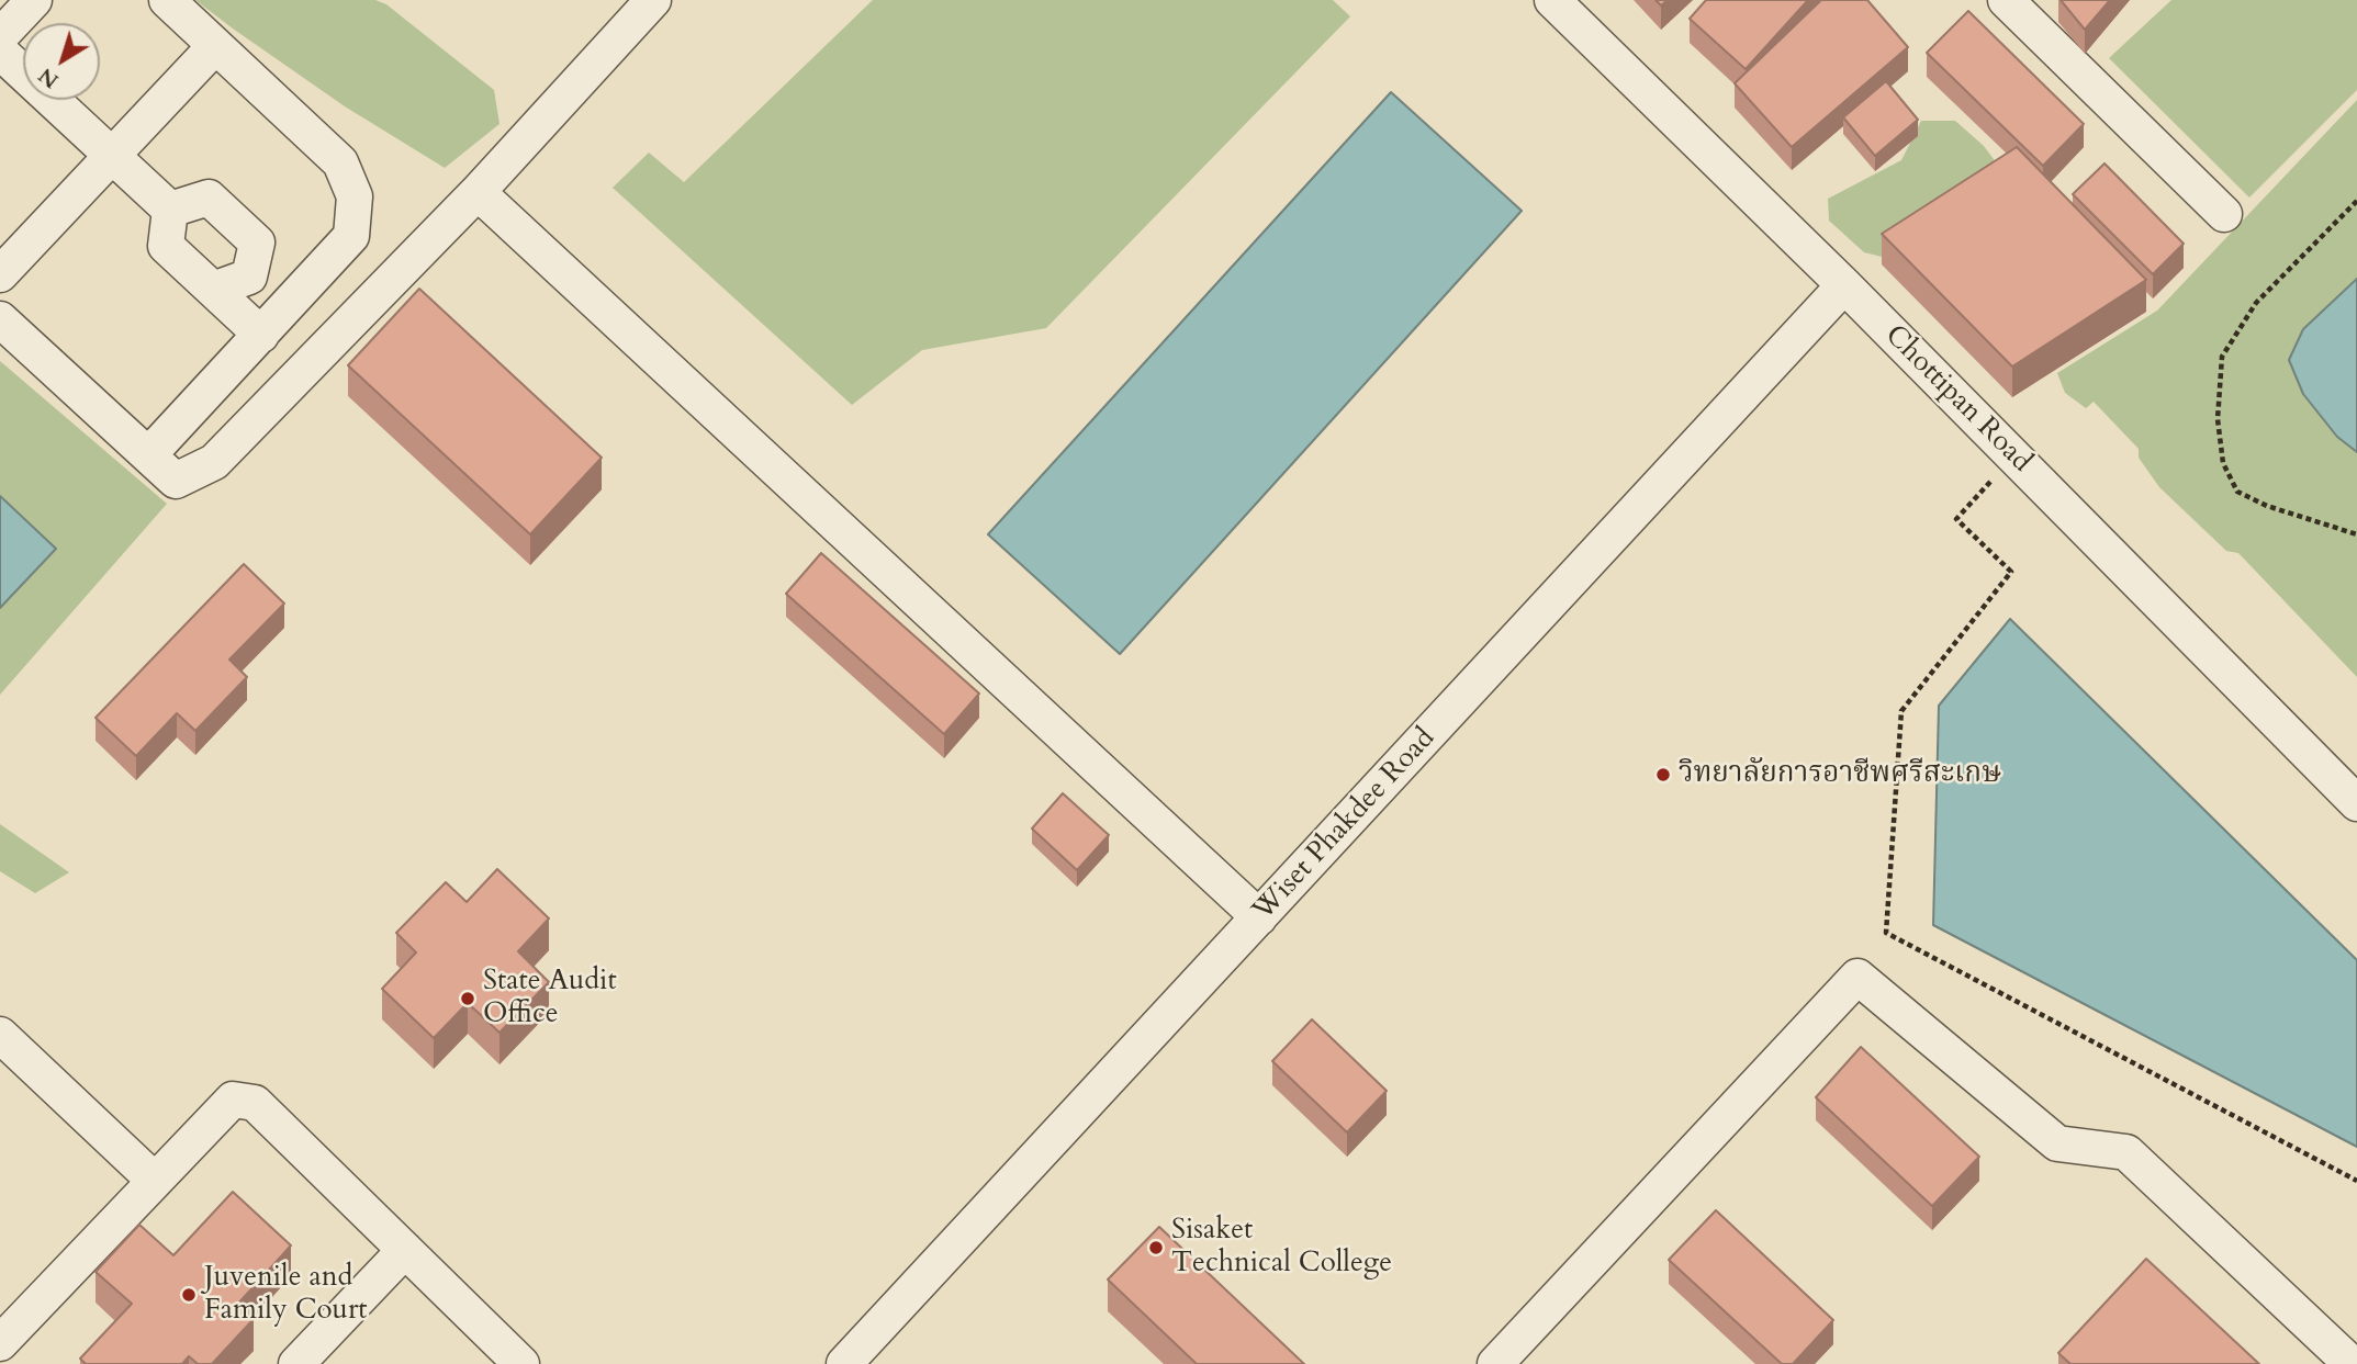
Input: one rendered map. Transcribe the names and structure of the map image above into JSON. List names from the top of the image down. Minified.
{"streets":{"street":["Chottipan Road","Wiset Phakdee Road"]},"crossings":[["Chottipan Road","Wiset Phakdee Road"]],"places":["วิทยาลัยการอาชีพศรีสะเกษ","State Audit Office","Sisaket Technical College","Juvenile and Family Court"],"north":"bottom left"}
